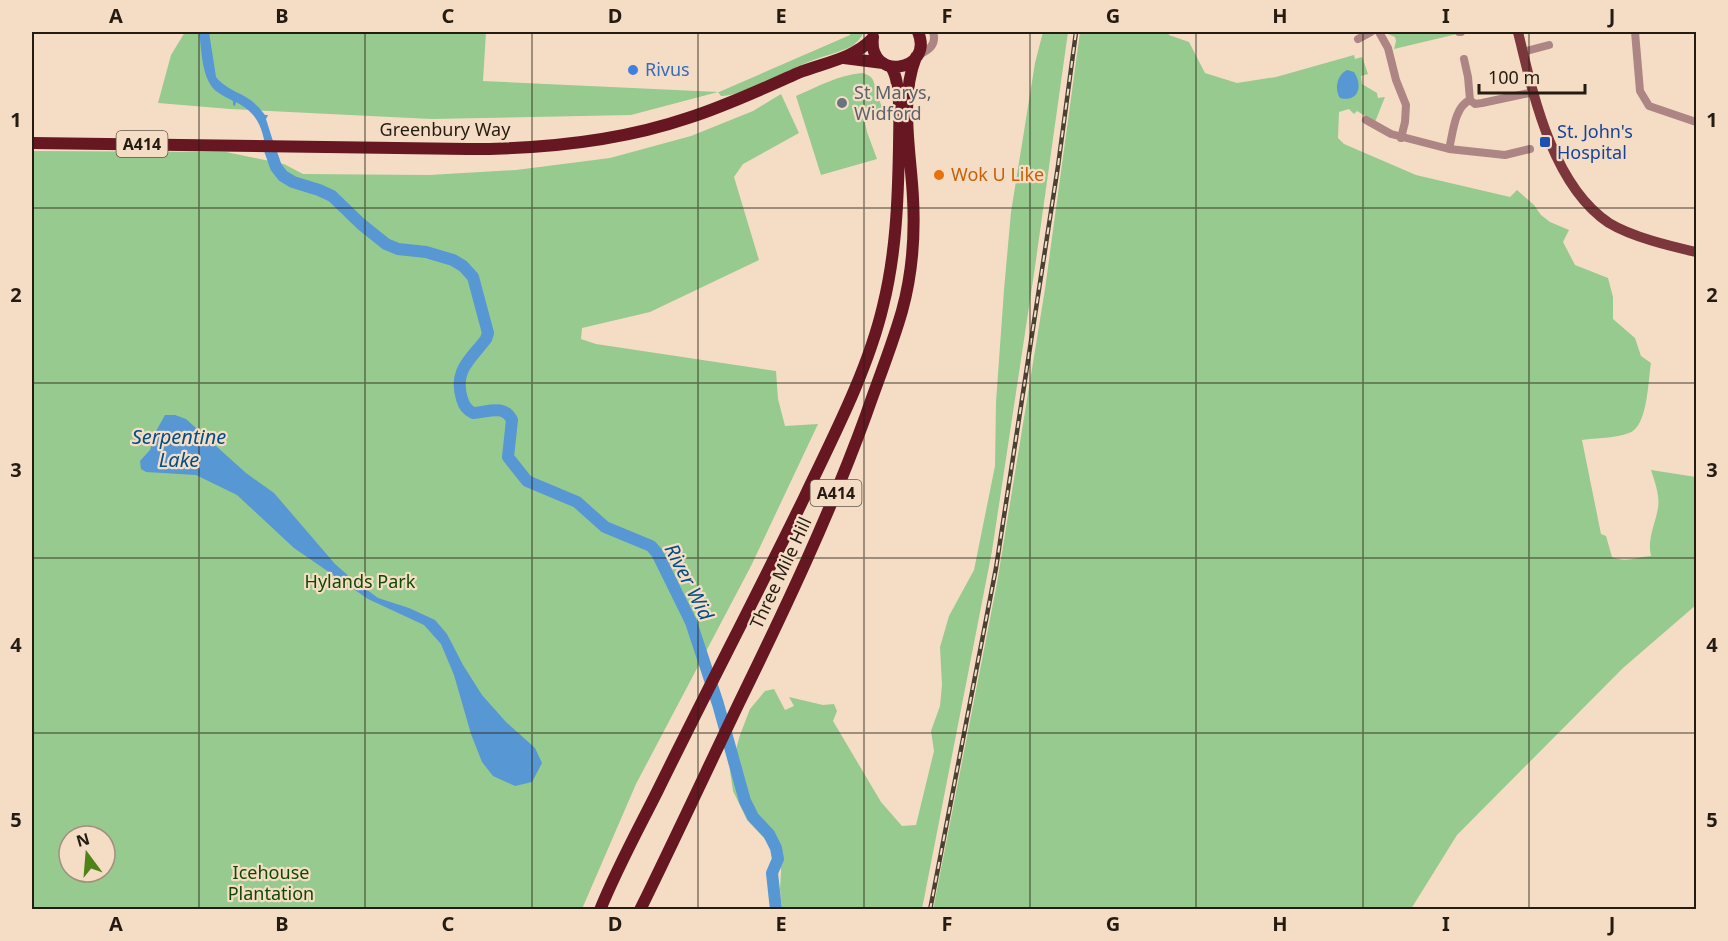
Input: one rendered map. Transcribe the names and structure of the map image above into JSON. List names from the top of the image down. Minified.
{"streets":{"highway":["Greenbury Way","A414","Three Mile Hill"]},"crossings":[["Greenbury Way","A414"],["Greenbury Way","Three Mile Hill"],["A414","Three Mile Hill"]],"water":["Serpentine Lake","River Wid"],"parks":["Hylands Park","Icehouse Plantation"],"places":{"other":["Rivus","St Marys, Widford","Wok U Like"],"transit":["St. John's Hospital"]},"scale_bar":"100 m","north":"top","grid":{"columns":["A","B","C","D","E","F","G","H","I","J"],"rows":["1","2","3","4","5"]}}
